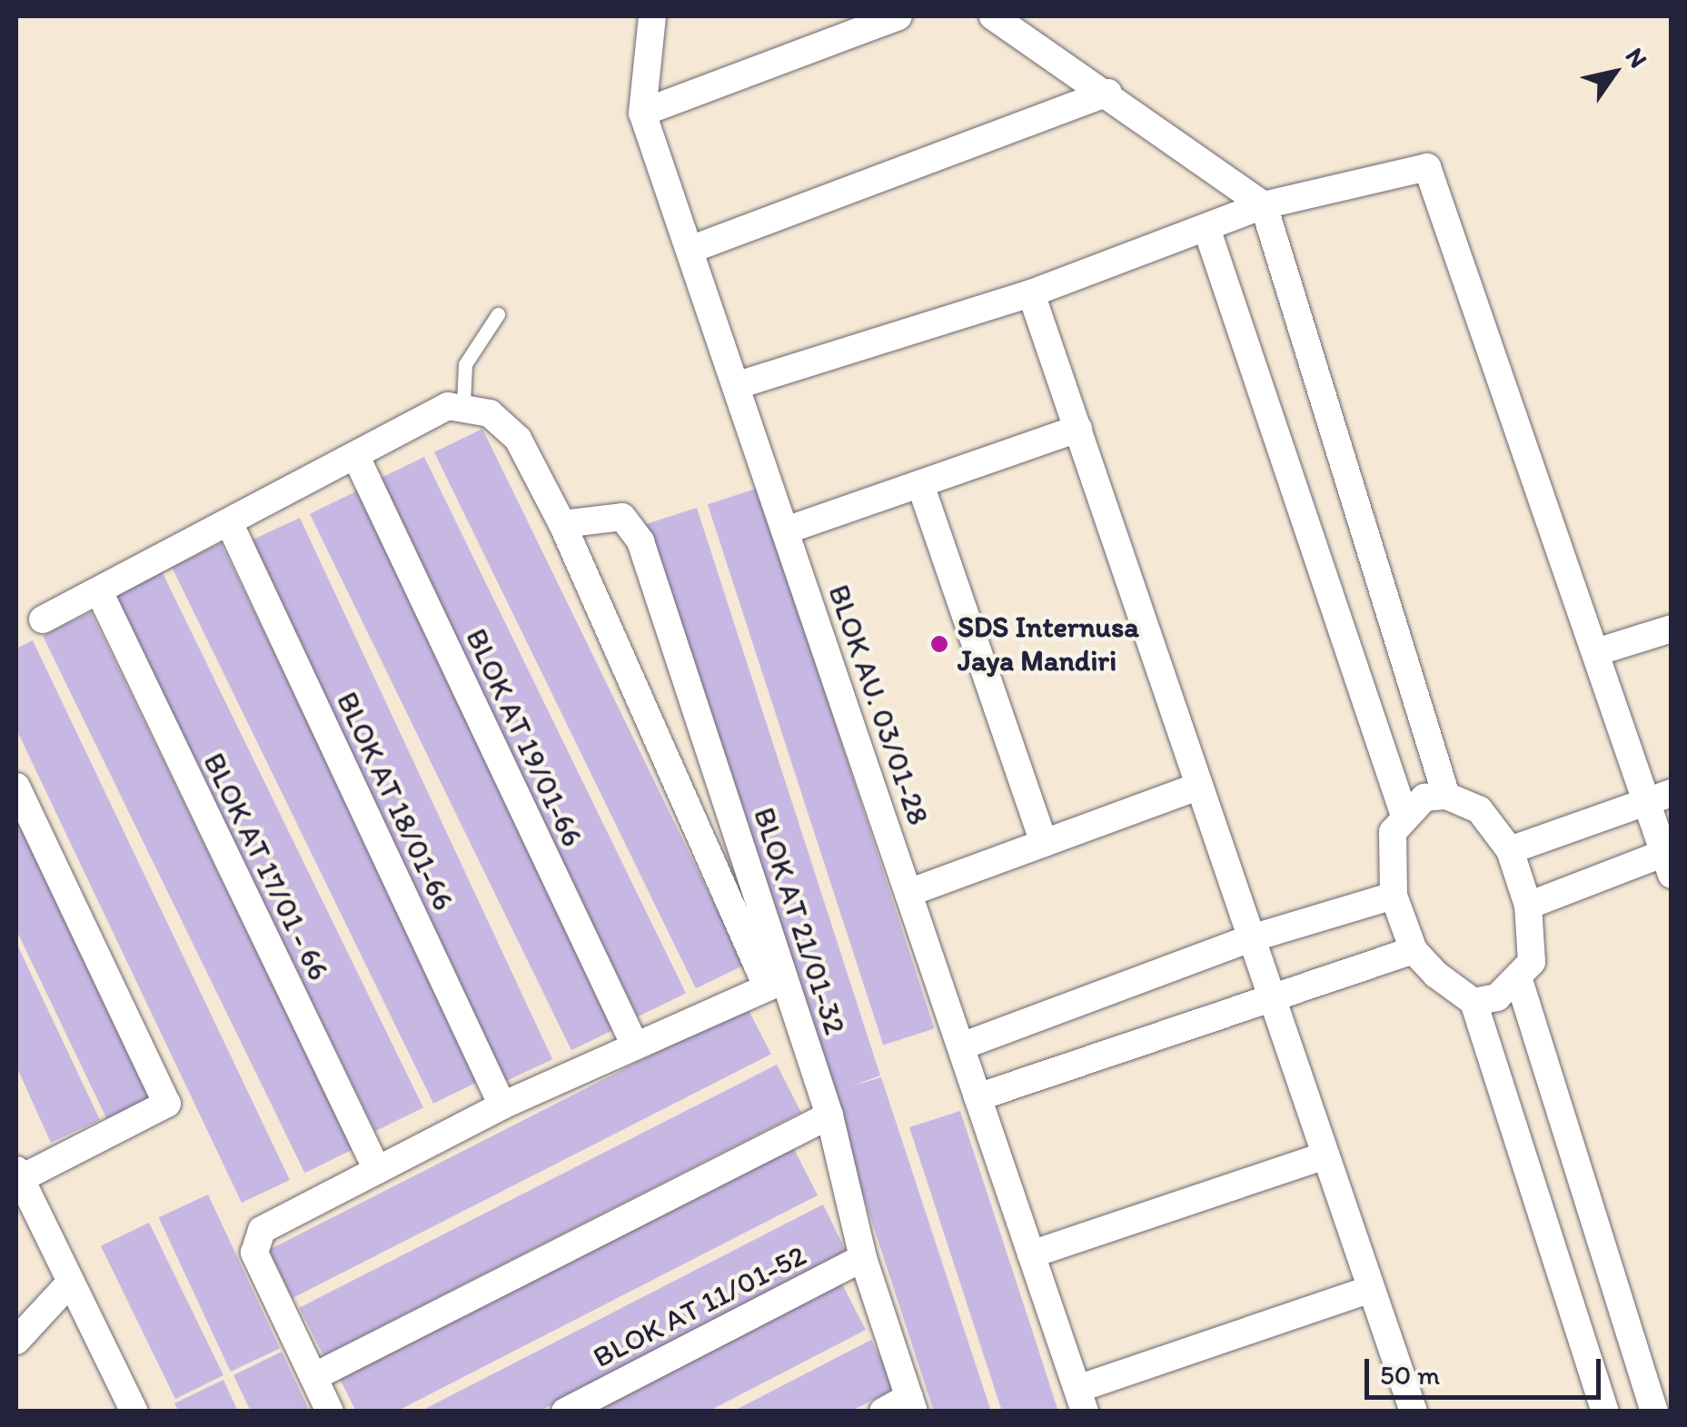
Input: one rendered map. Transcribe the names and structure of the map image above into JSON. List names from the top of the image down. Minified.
{"streets":{"street":["BLOK AU. 03/01-28","BLOK AT 19/01-66","BLOK AT 18/01-66","BLOK AT 17/01 - 66","BLOK AT 21/01-32","BLOK AT 11/01-52"]},"crossings":[["BLOK AT 21/01-32","BLOK AT 11/01-52"]],"places":["SDS Internusa Jaya Mandiri"],"scale_bar":"50 m","north":"top right"}
